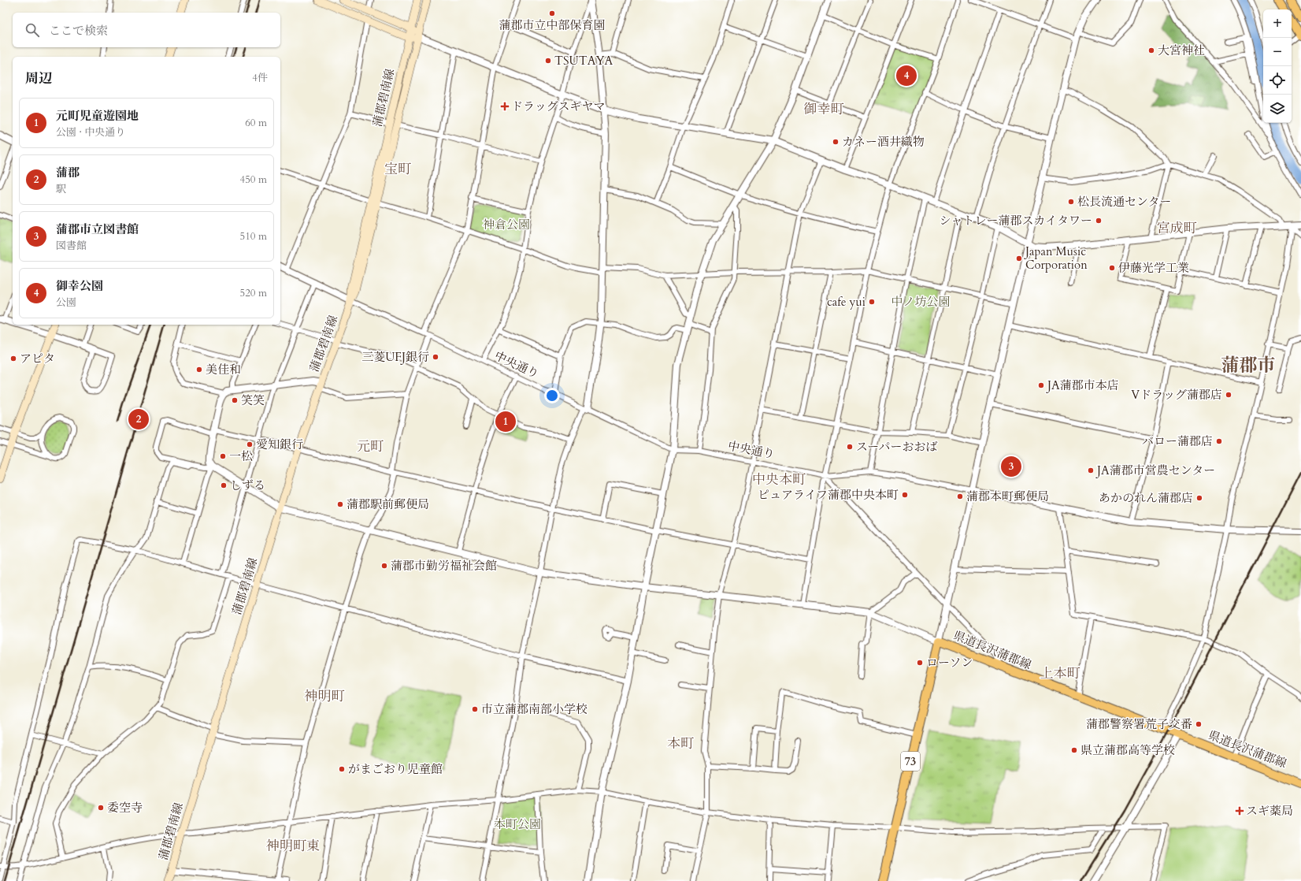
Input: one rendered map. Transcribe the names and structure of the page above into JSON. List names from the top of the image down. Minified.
{"streets":{"main road":["蒲郡碧南線","県道長沢蒲郡線","73"],"street":["中央通り"]},"crossings":[["蒲郡碧南線","中央通り"]],"districts":["御幸町","宝町","宮成町","蒲郡市","元町","中央本町","上本町","神明町","本町","神明町東"],"parks":["神倉公園","中ノ坊公園","本町公園"],"places":{"other":["蒲郡市立中部保育園","大宮神社","TSUTAYA","カネー酒井織物","松長流通センター","シャトレー蒲郡スカイタワー","Japan Music Corporation","伊藤光学工業","cafe yui","三菱UFJ銀行","アピタ","美佳和","JA蒲郡市本店","Vドラッグ蒲郡店","笑笑","バロー蒲郡店","愛知銀行","スーパーおおば","一松","JA蒲郡市営農センター","しずる","ピュアライフ蒲郡中央本町","蒲郡本町郵便局","あかのれん蒲郡店","蒲郡駅前郵便局","蒲郡市勤労福祉会館","ローソン","市立蒲郡南部小学校","蒲郡警察署荒子交番","県立蒲郡高等学校","がまごおり児童館","委空寺"],"health":["ドラッグスギヤマ","スギ薬局"]},"page":{"map_buttons":["+","−"],"search":"ここで検索","heading":["周辺","4件"],"pins":["4","2","1","3"],"list":[{"mark":"1","name":"元町児童遊園地","note":"公園 · 中央通り","value":"60 m"},{"mark":"2","name":"蒲郡","note":"駅","value":"450 m"},{"mark":"3","name":"蒲郡市立図書館","note":"図書館","value":"510 m"},{"mark":"4","name":"御幸公園","note":"公園","value":"520 m"}]}}
